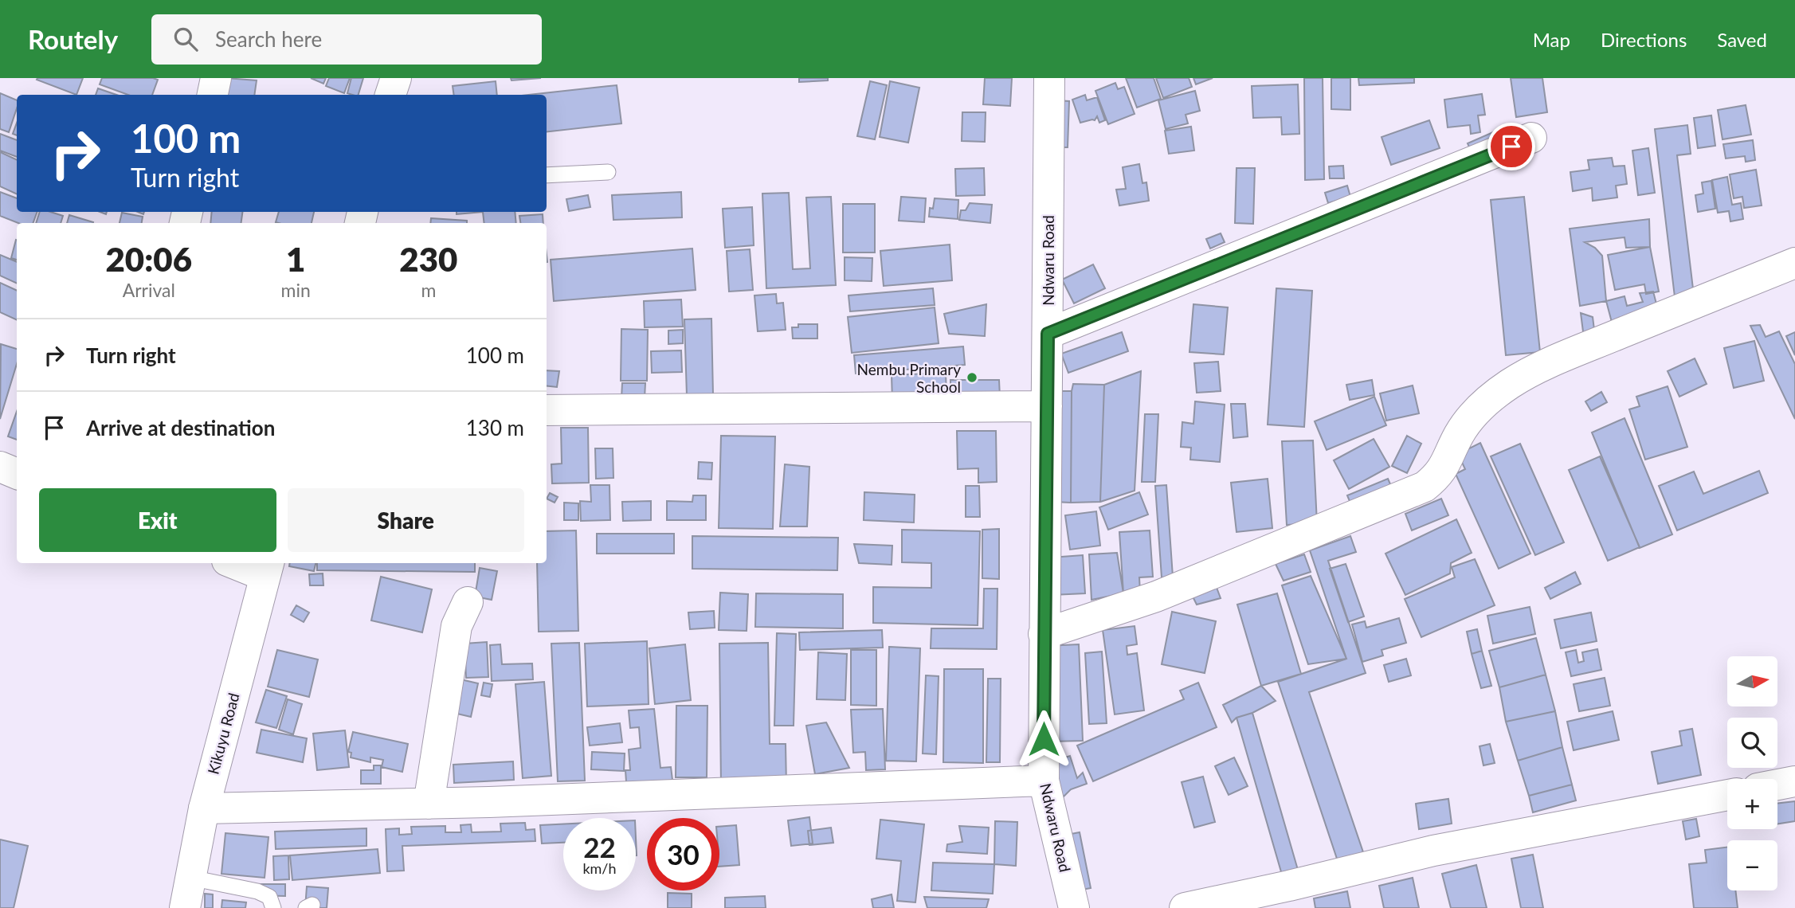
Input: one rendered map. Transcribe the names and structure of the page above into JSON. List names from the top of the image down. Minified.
{"streets":{"street":["Ndwaru Road","Kikuyu Road"]},"places":["Nembu Primary School"],"north":"right","page":{"header":"Routely","search":"Search here","nav":["Map","Directions","Saved"],"turn":["100 m","Turn right"],"eta":["20:06","Arrival","1","min","230","m"],"list":[{"name":"Turn right","value":"100 m"},{"name":"Arrive at destination","value":"130 m"}],"buttons":["Exit","Share"],"map_buttons":["+","−"],"speed":"22 km/h","limit":"30"}}
